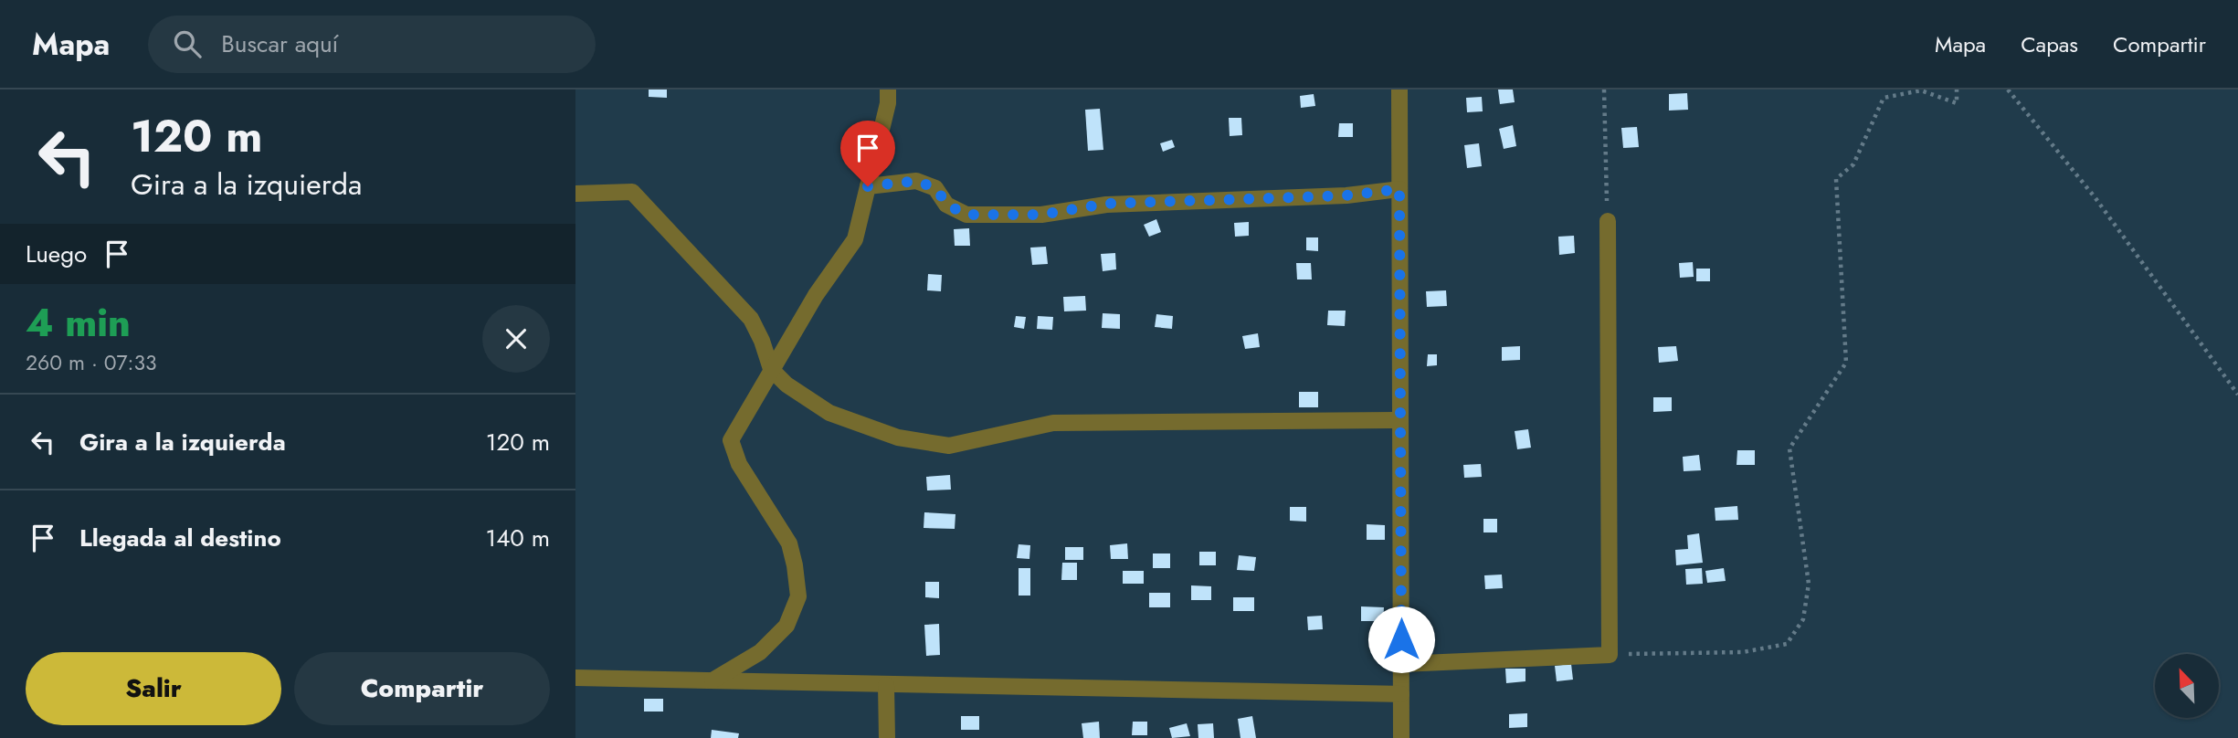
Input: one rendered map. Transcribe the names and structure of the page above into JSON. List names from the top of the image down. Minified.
{"north":"top left","page":{"header":"Mapa","search":"Buscar aquí","nav":["Mapa","Capas","Compartir"],"turn":["120 m","Gira a la izquierda"],"then":"Luego","heading":["4 min","260 m · 07:33"],"list":[{"name":"Gira a la izquierda","value":"120 m"},{"name":"Llegada al destino","value":"140 m"}],"buttons":["Salir","Compartir"]}}
